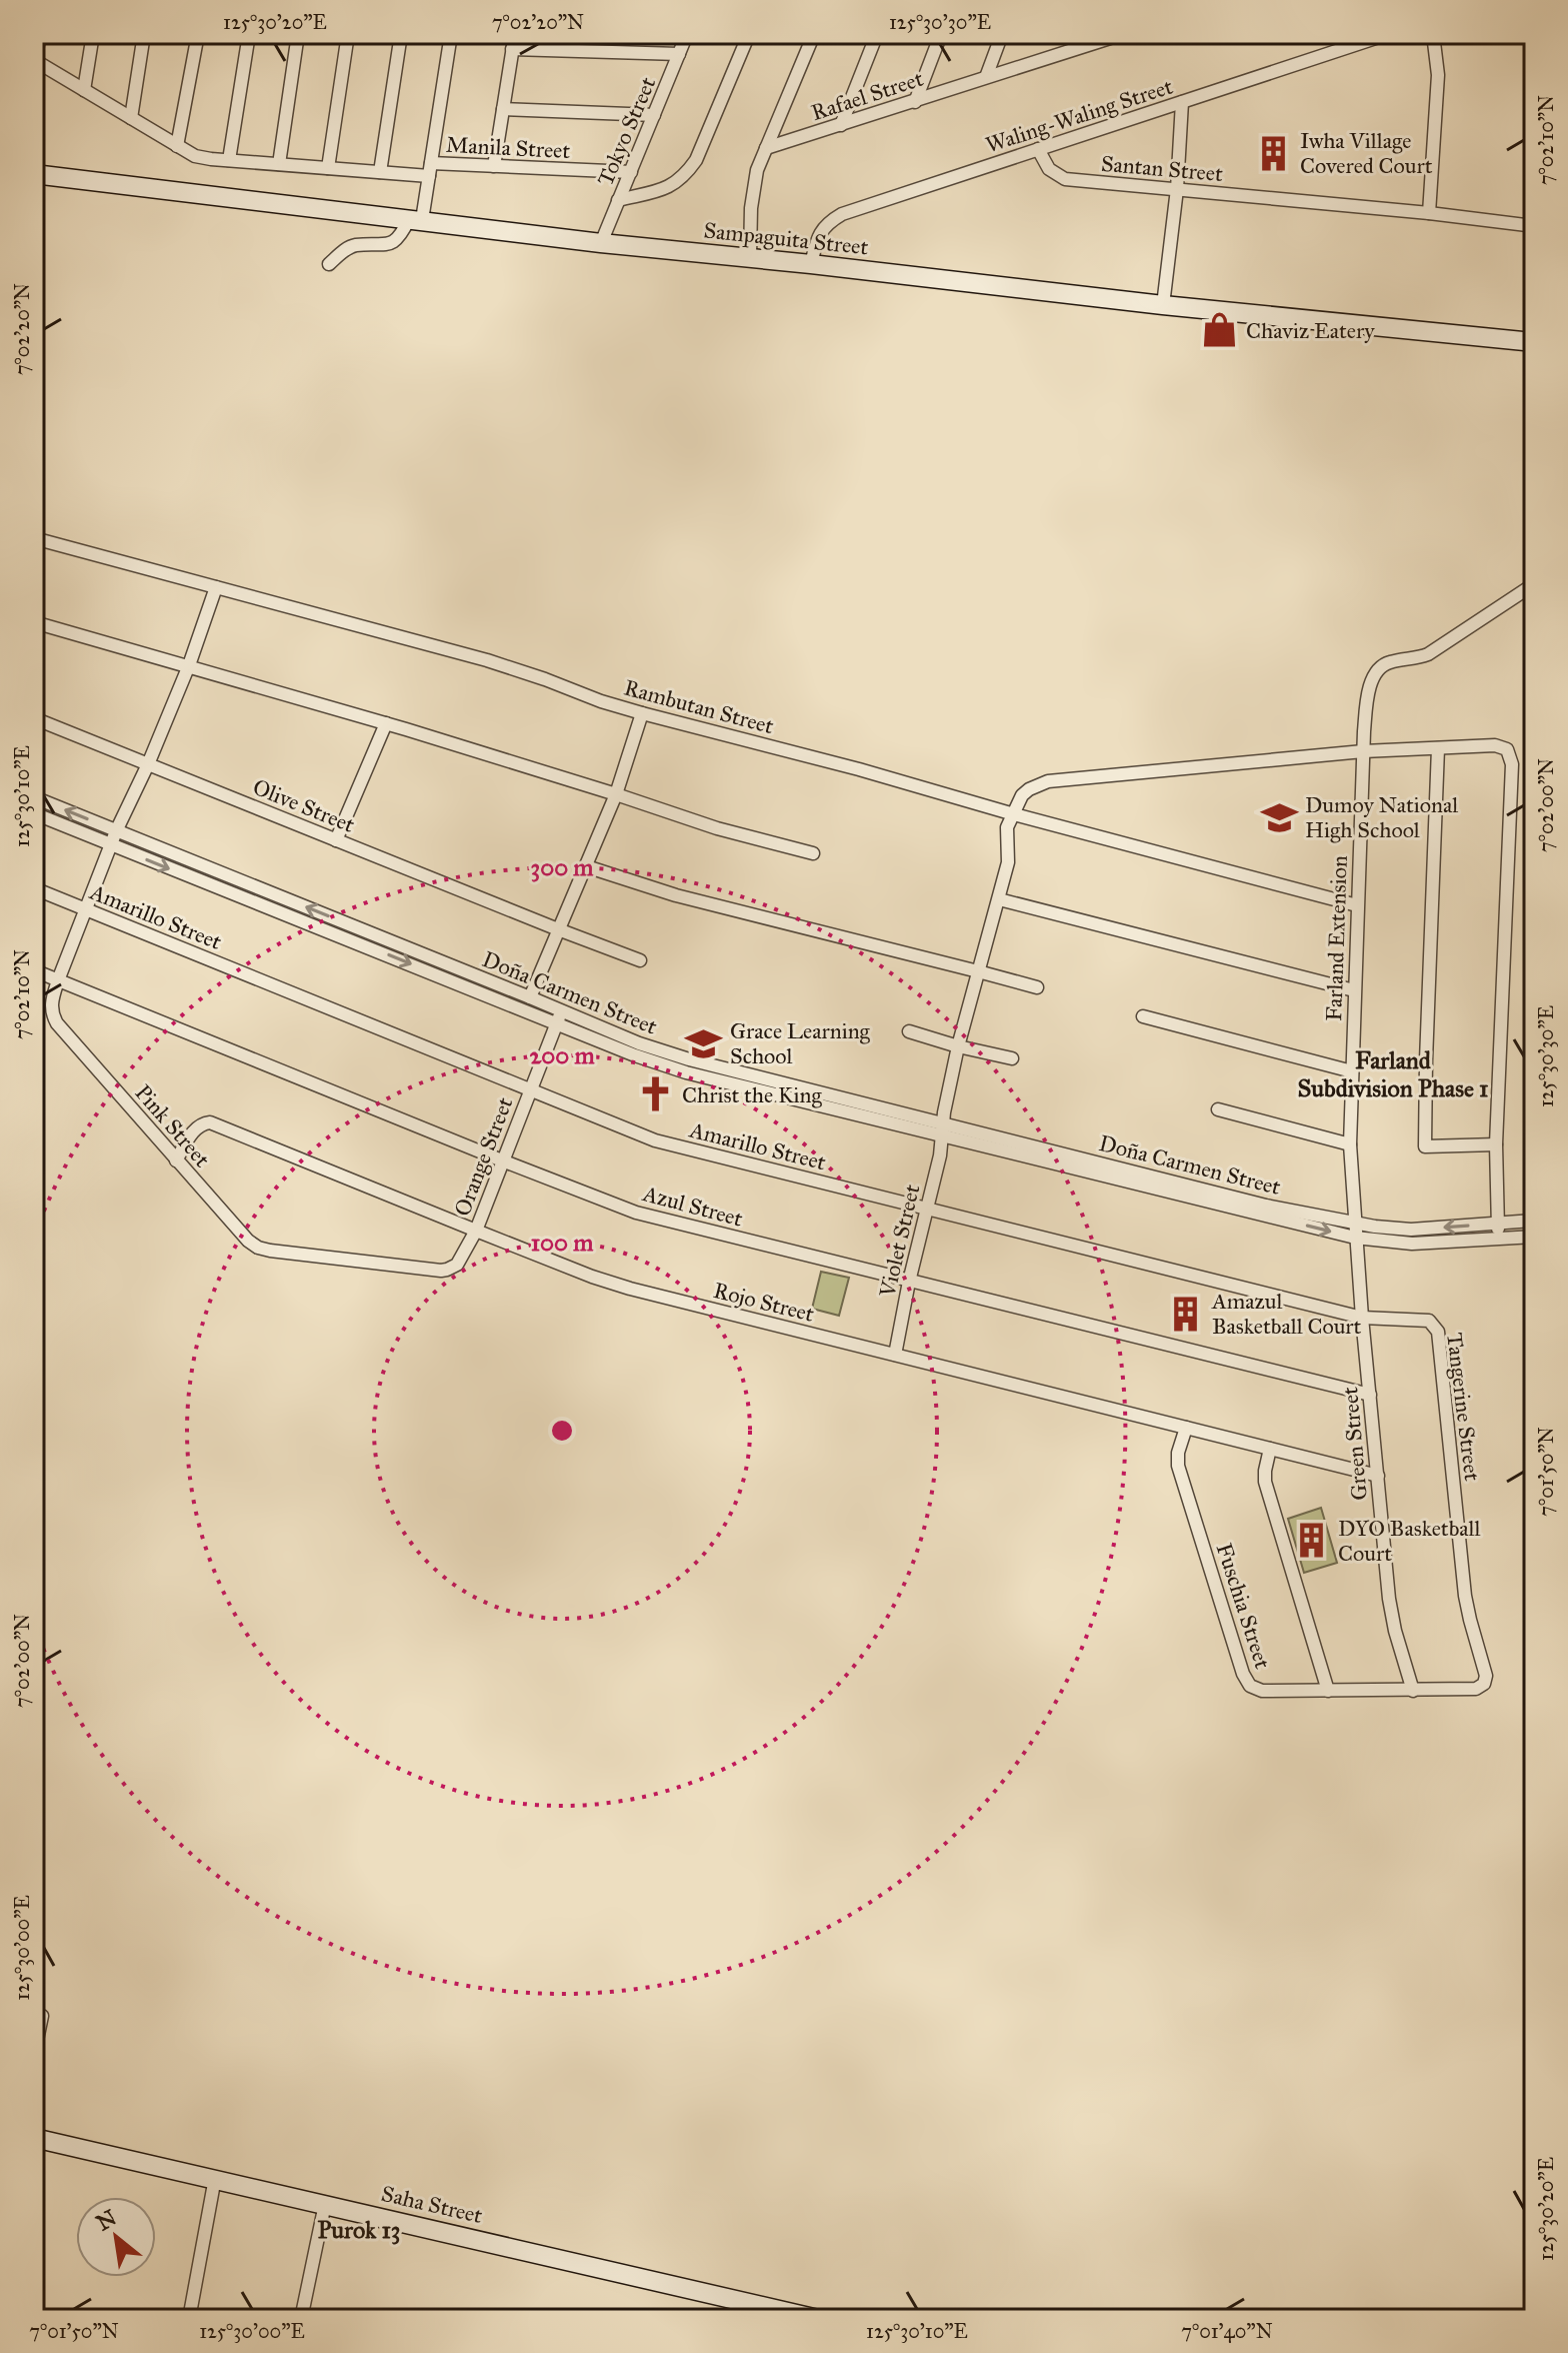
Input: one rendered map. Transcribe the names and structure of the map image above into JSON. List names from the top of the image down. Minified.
{"streets":{"street":["Rafael Street","Waling-Waling Street","Tokyo Street","Manila Street","Santan Street","Sampaguita Street","Rambutan Street","Olive Street","Amarillo Street","Farland Extension","Doña Carmen Street","Pink Street","Orange Street","Azul Street","Violet Street","Rojo Street","Tangerine Street","Green Street","Fuschia Street","Saha Street"]},"crossings":[["Waling-Waling Street","Santan Street"],["Waling-Waling Street","Sampaguita Street"],["Tokyo Street","Manila Street"],["Tokyo Street","Sampaguita Street"],["Rambutan Street","Farland Extension"],["Rambutan Street","Pink Street"],["Rambutan Street","Violet Street"],["Olive Street","Pink Street"],["Amarillo Street","Pink Street"],["Amarillo Street","Orange Street"],["Amarillo Street","Violet Street"],["Amarillo Street","Tangerine Street"],["Amarillo Street","Green Street"],["Farland Extension","Doña Carmen Street"],["Farland Extension","Green Street"],["Doña Carmen Street","Pink Street"],["Doña Carmen Street","Orange Street"],["Doña Carmen Street","Violet Street"],["Doña Carmen Street","Green Street"],["Pink Street","Orange Street"],["Pink Street","Azul Street"],["Pink Street","Rojo Street"],["Orange Street","Azul Street"],["Orange Street","Rojo Street"],["Azul Street","Violet Street"],["Azul Street","Green Street"],["Violet Street","Rojo Street"],["Rojo Street","Green Street"],["Rojo Street","Fuschia Street"],["Tangerine Street","Green Street"],["Tangerine Street","Fuschia Street"],["Green Street","Fuschia Street"]],"districts":["Farland Subdivision Phase 1","Purok 13"],"places":{"building":["Iwha Village Covered Court","Amazul Basketball Court","DYO Basketball Court"],"shop":["Chaviz Eatery"],"school or university":["Dumoy National High School","Grace Learning School"],"church":["Christ the King"]},"north":"top left","coordinates":["125°30'20\"E","7°02'20\"N","125°30'30\"E","7°02'10\"N","125°30'10\"E","7°02'00\"N","7°01'50\"N","125°30'00\"E","7°01'40\"N"],"rings":["300 m","200 m","100 m"]}
